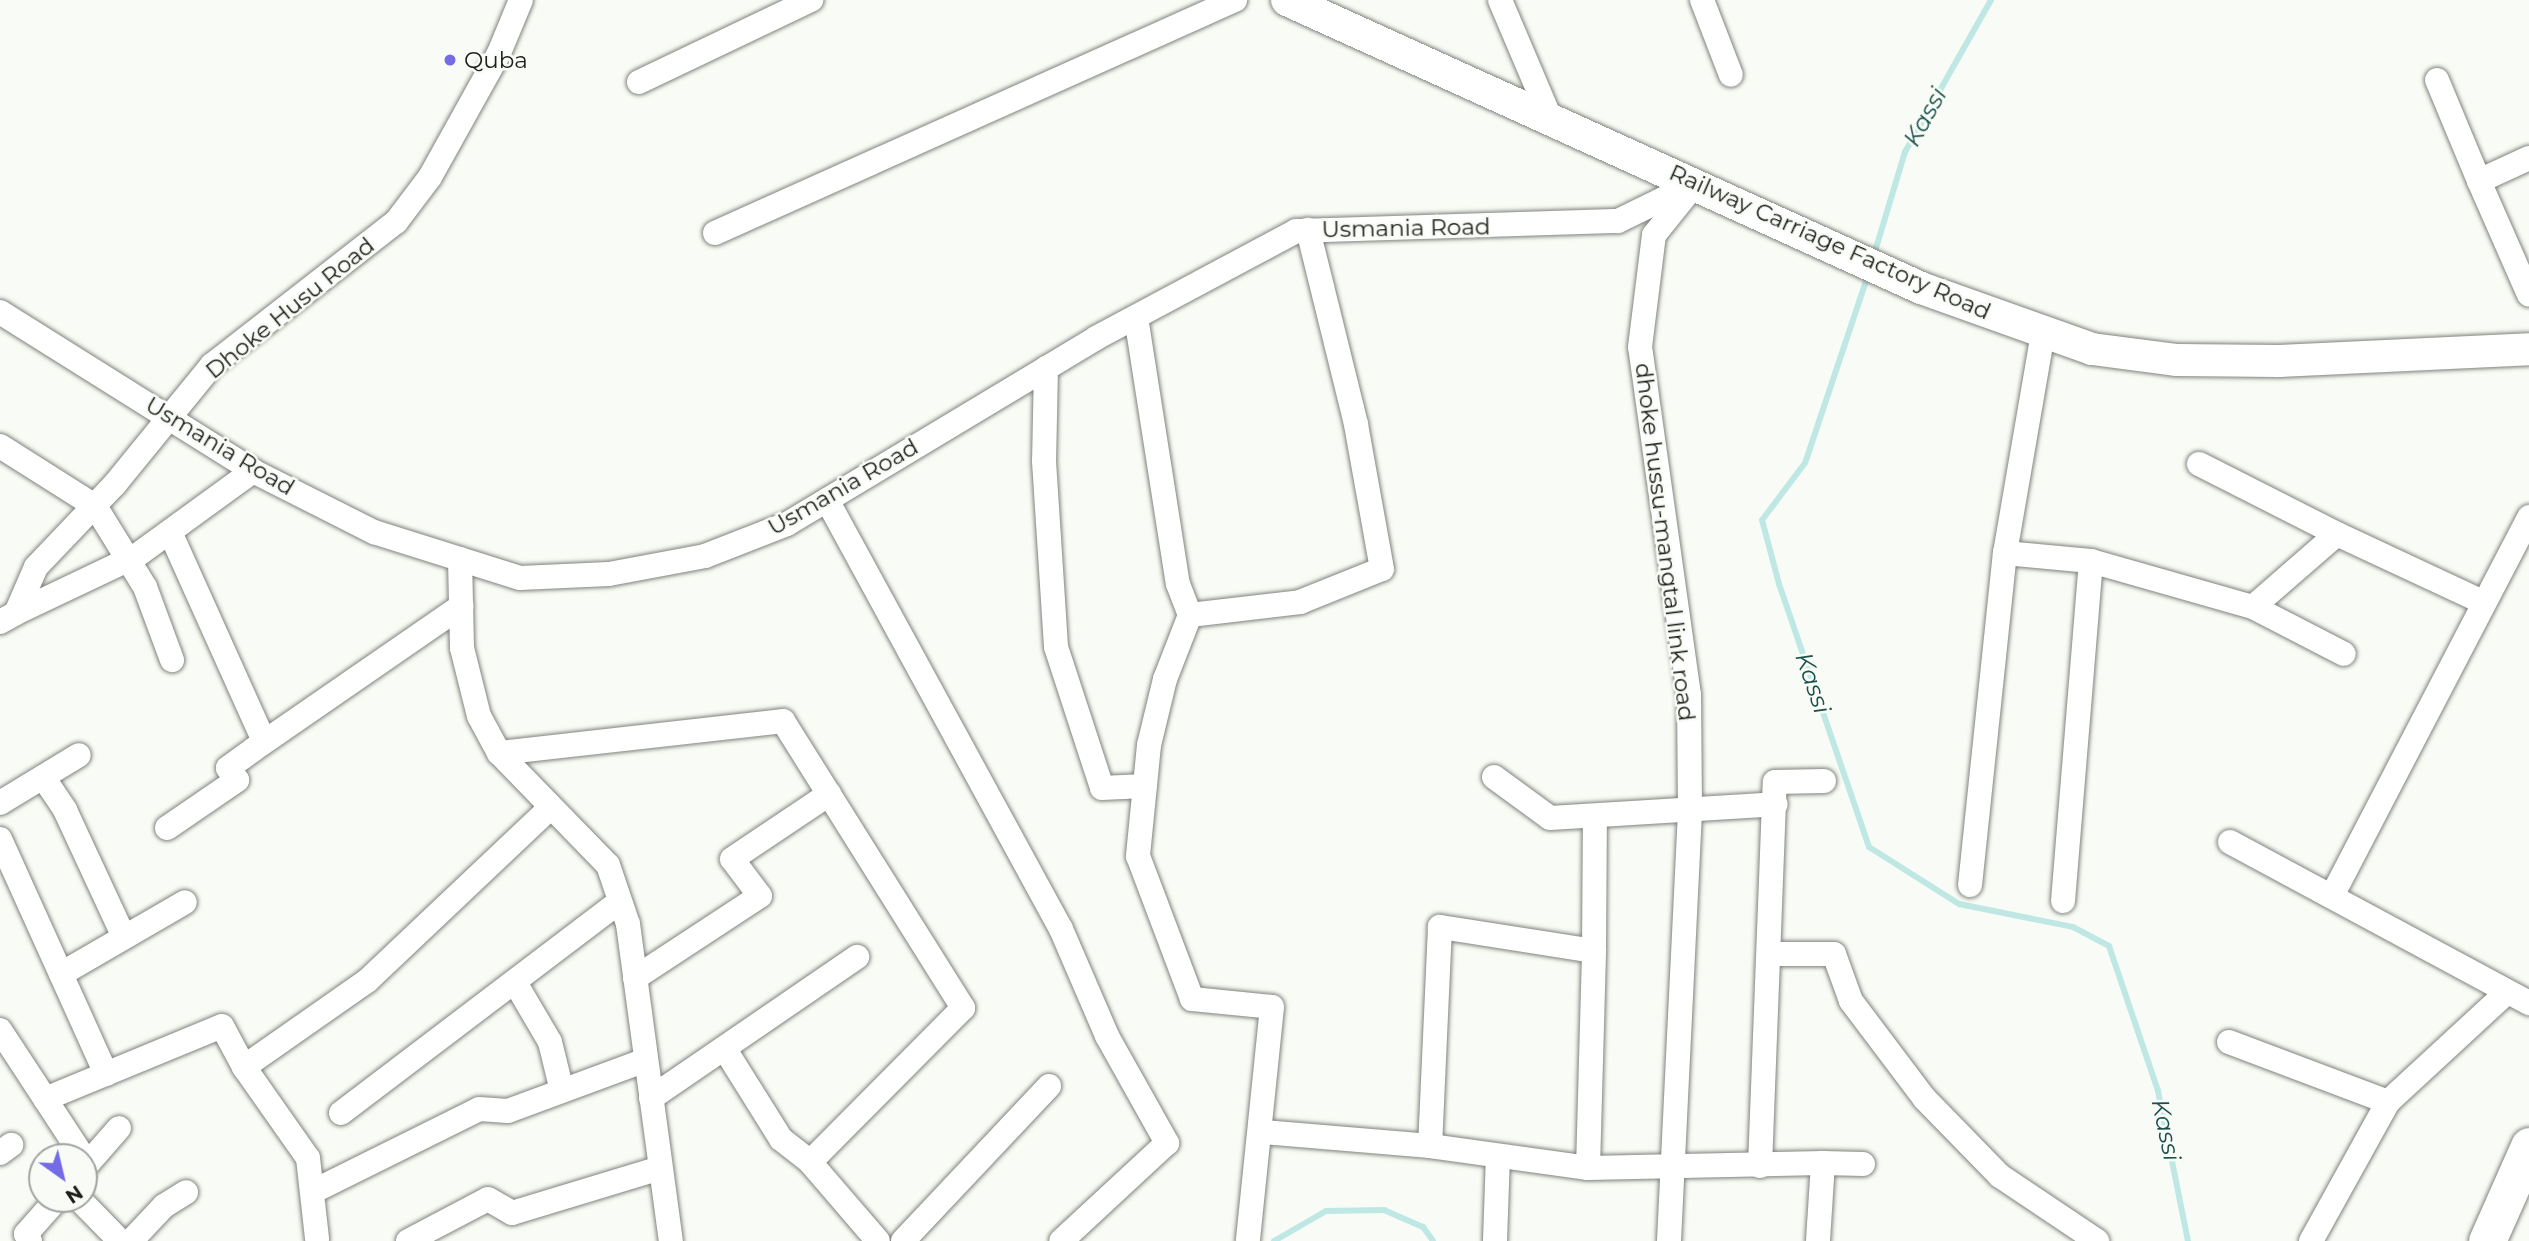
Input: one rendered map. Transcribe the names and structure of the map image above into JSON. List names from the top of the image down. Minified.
{"streets":{"main road":["Railway Carriage Factory Road"],"street":["Usmania Road","Dhoke Husu Road","dhoke hussu-mangtal link road"]},"crossings":[["Usmania Road","Railway Carriage Factory Road"],["Usmania Road","Dhoke Husu Road"],["Usmania Road","dhoke hussu-mangtal link road"],["Railway Carriage Factory Road","dhoke hussu-mangtal link road"]],"water":["Kassi"],"places":["Quba"],"north":"bottom right"}
